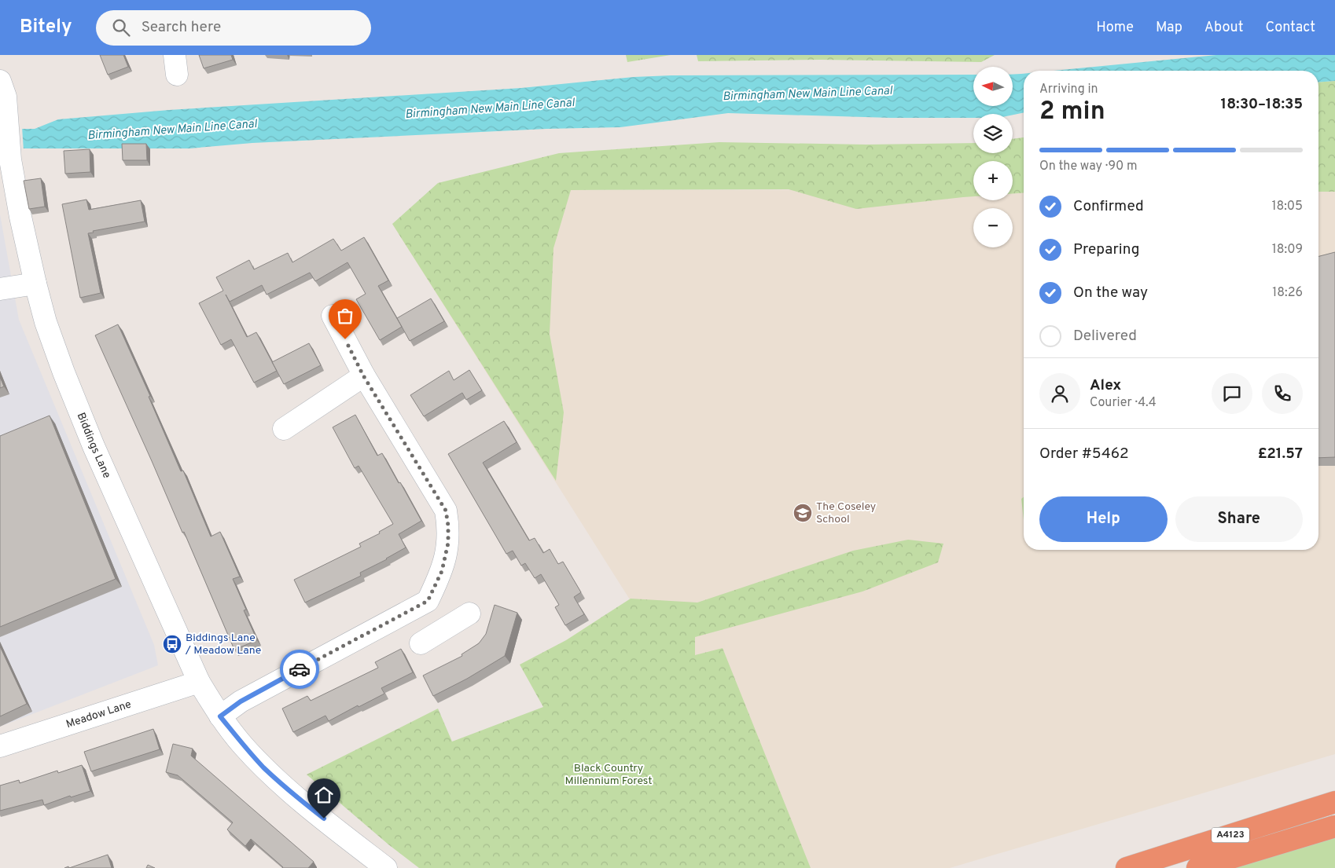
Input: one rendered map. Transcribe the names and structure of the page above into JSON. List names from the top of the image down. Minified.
{"streets":{"highway":["A4123"],"street":["Biddings Lane","Meadow Lane"]},"crossings":[["Biddings Lane","Meadow Lane"]],"water":["Birmingham New Main Line Canal"],"parks":["Black Country Millennium Forest"],"places":{"school or university":["The Coseley School"],"bus stop":["Biddings Lane / Meadow Lane"]},"north":"left","page":{"header":"Bitely","search":"Search here","nav":["Home","Map","About","Contact"],"map_buttons":["+","−"],"heading":["2 min","Arriving in","18:30–18:35"],"panel":["Alex","Courier · 4.4","Order #5462","£21.57"],"bar":"On the way · 90 m","list":[["Confirmed","18:05"],["Preparing","18:09"],["On the way","18:26"],"Delivered"],"buttons":["Help","Share"]}}
